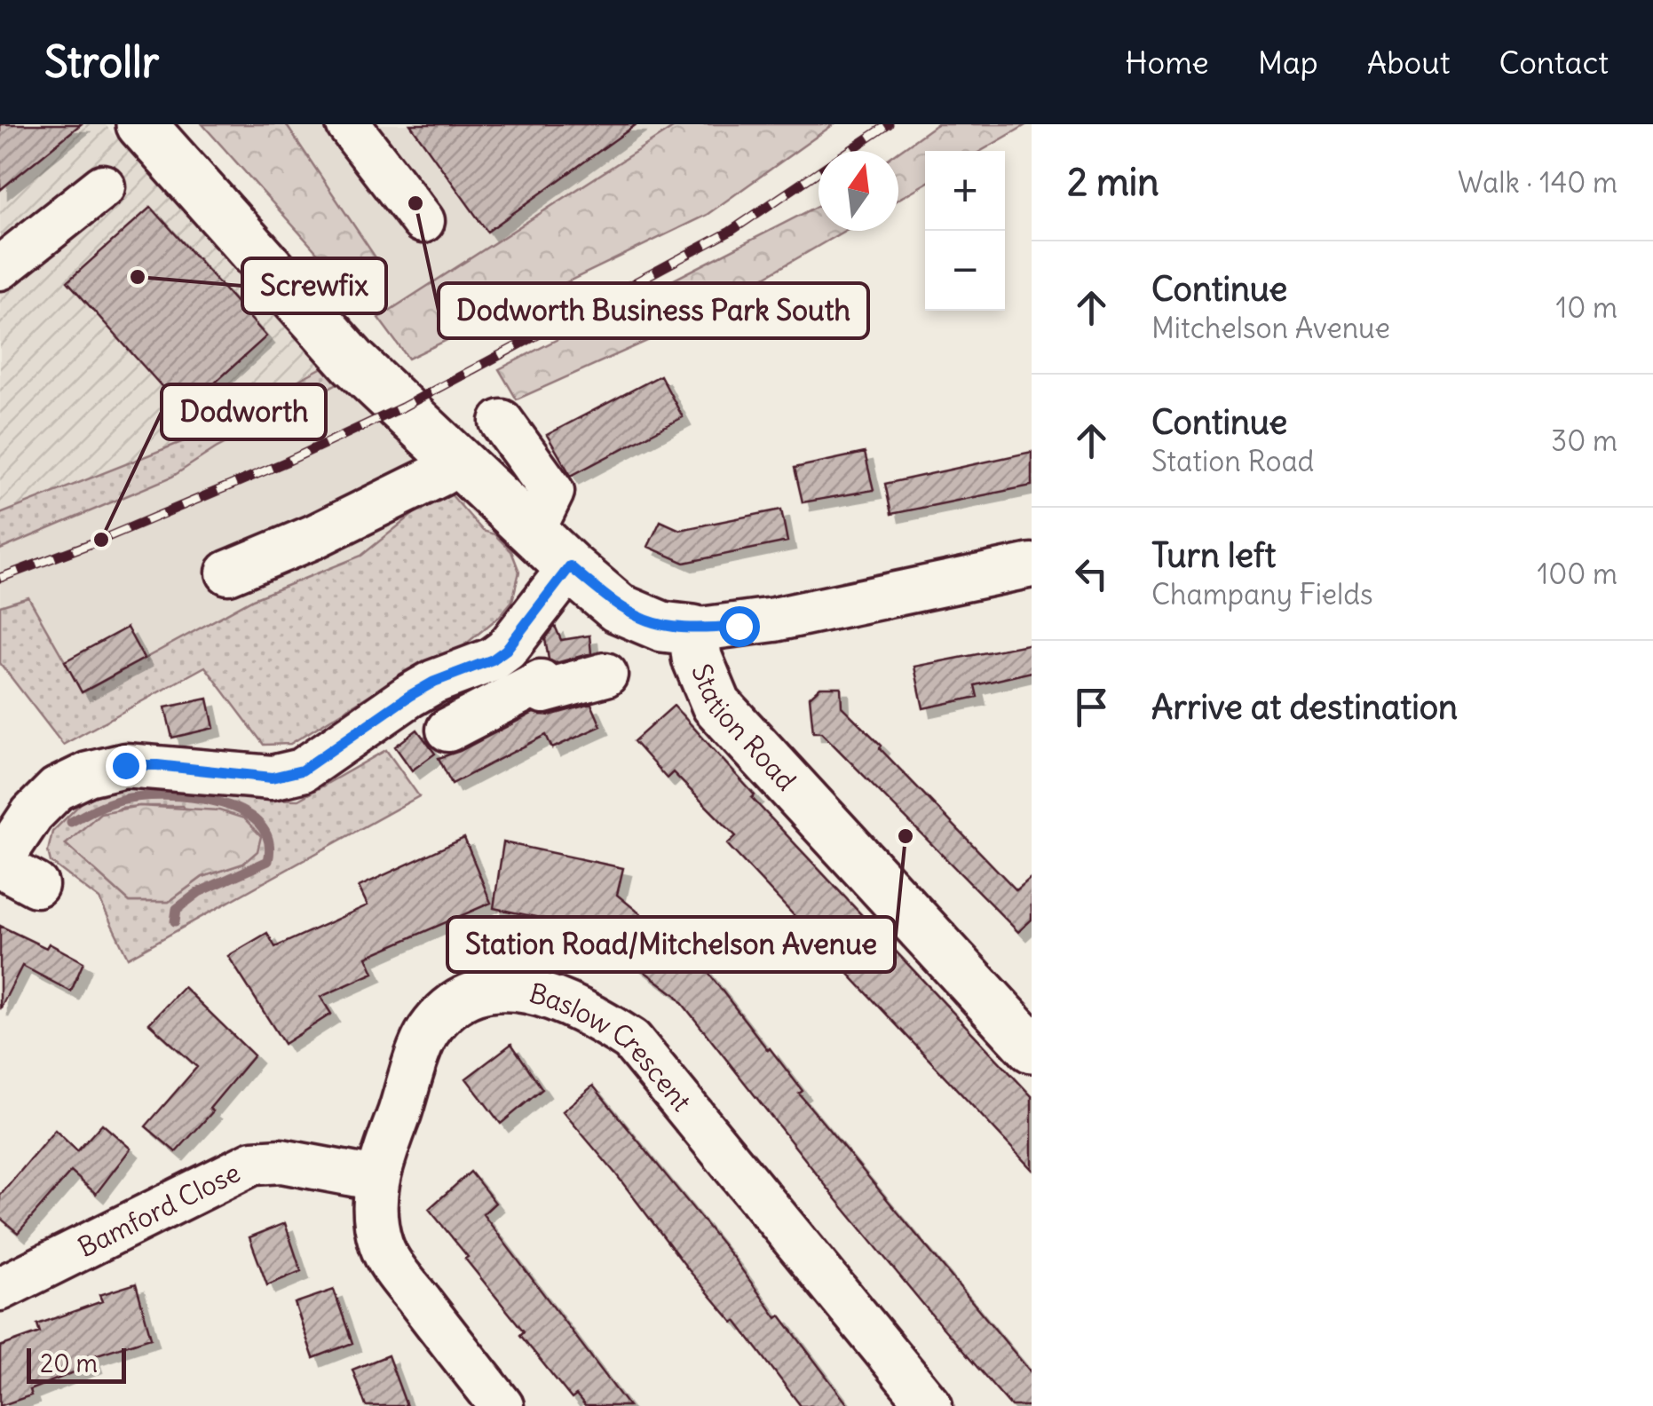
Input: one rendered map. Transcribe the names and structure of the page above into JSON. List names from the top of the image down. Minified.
{"streets":{"main road":["Station Road"],"street":["Baslow Crescent","Bamford Close"]},"crossings":[["Baslow Crescent","Bamford Close"]],"places":["Dodworth Business Park South","Screwfix","Dodworth","Station Road/Mitchelson Avenue"],"scale_bar":"20 m","north":"top","page":{"header":"Strollr","nav":["Home","Map","About","Contact"],"heading":["2 min","Walk · 140 m"],"map_buttons":["+","−"],"list":[["Continue","Mitchelson Avenue","10 m"],["Continue","Station Road","30 m"],["Turn left","Champany Fields","100 m"],"Arrive at destination"],"scale":"20 m"}}
